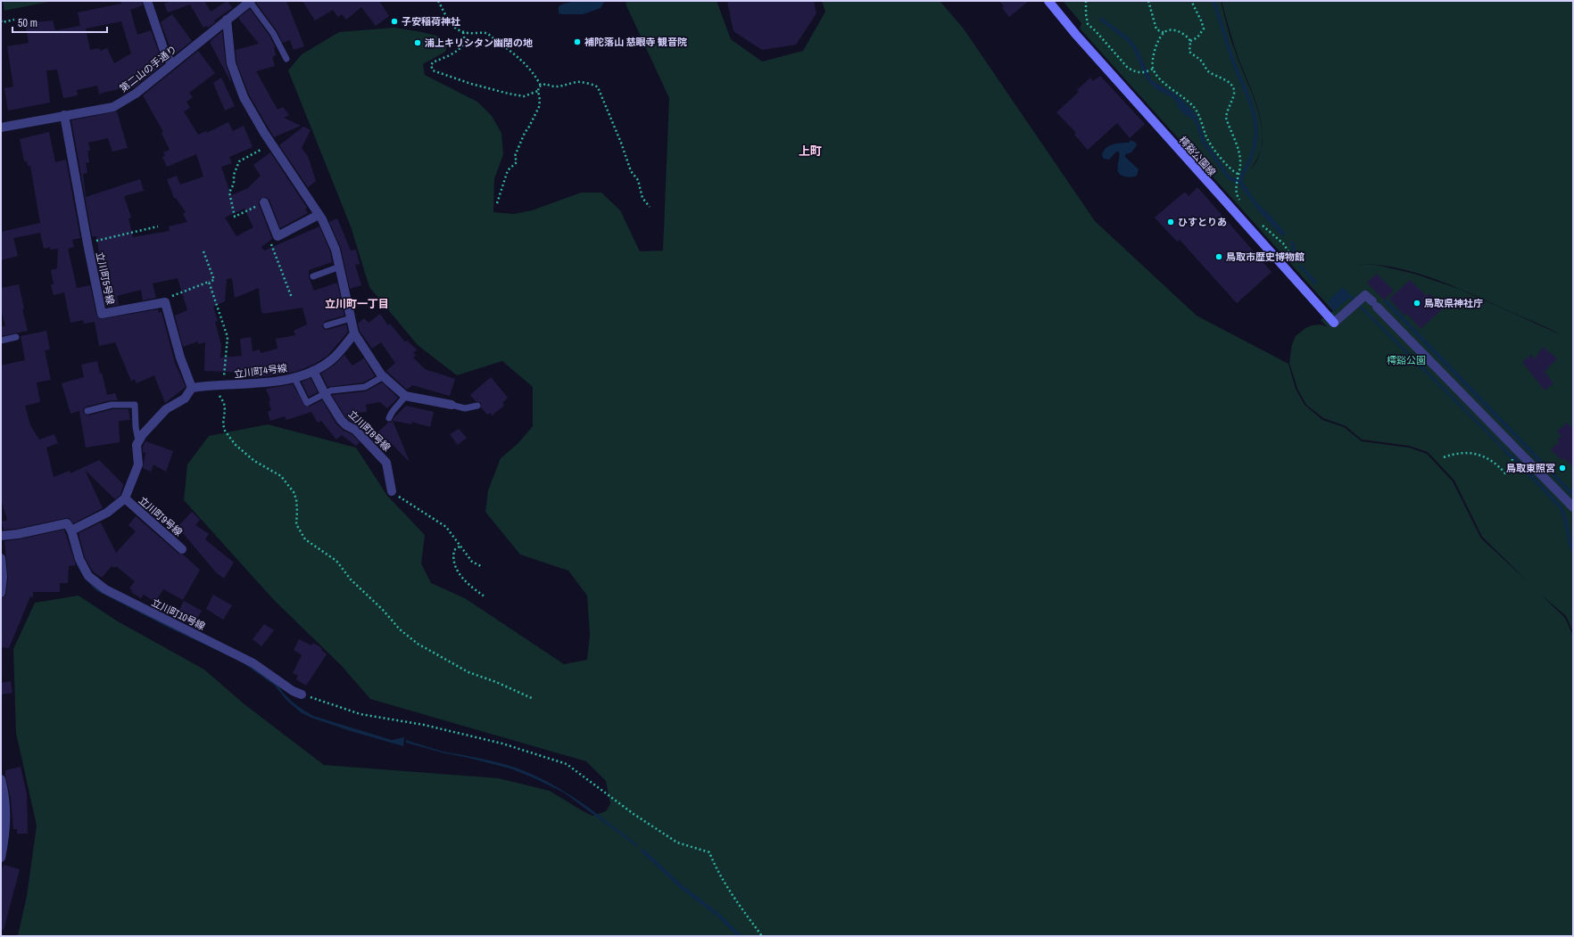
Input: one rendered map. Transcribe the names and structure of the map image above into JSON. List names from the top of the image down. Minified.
{"streets":{"main road":["樗谿公園線"],"street":["第二山の手通り","立川町5号線","立川町4号線","立川町8号線","立川町9号線","立川町10号線"]},"crossings":[["第二山の手通り","立川町5号線"],["立川町4号線","立川町8号線"]],"districts":["上町","立川町一丁目"],"parks":["樗谿公園"],"places":["子安稲荷神社","補陀落山 慈眼寺 観音院","浦上キリシタン幽閉の地","ひすとりあ","鳥取市歴史博物館","鳥取県神社庁","鳥取東照宮"],"scale_bar":"50 m"}
